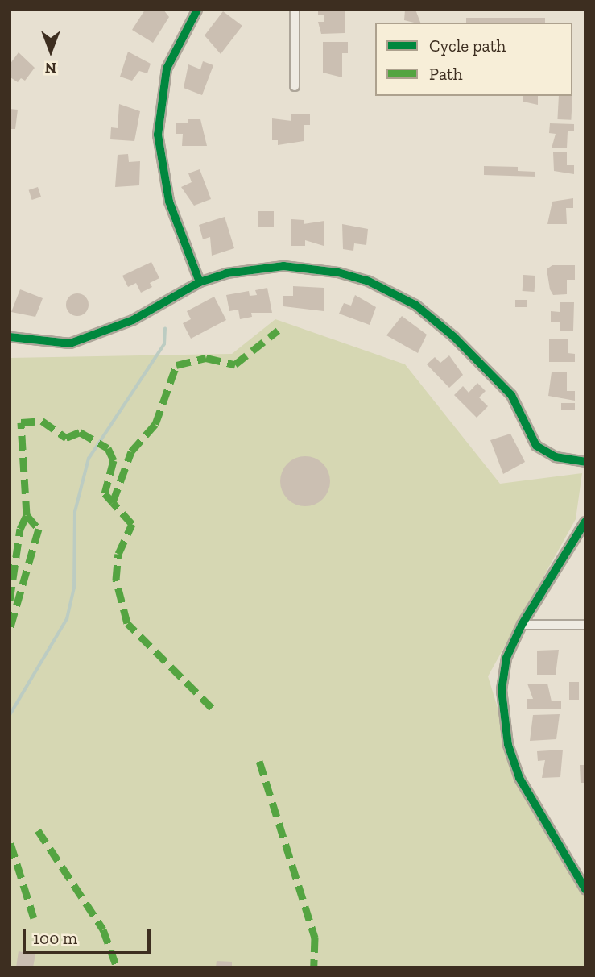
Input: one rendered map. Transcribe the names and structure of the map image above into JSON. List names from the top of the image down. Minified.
{"legend":["Cycle path","Path"],"scale_bar":"100 m","north":"bottom"}
